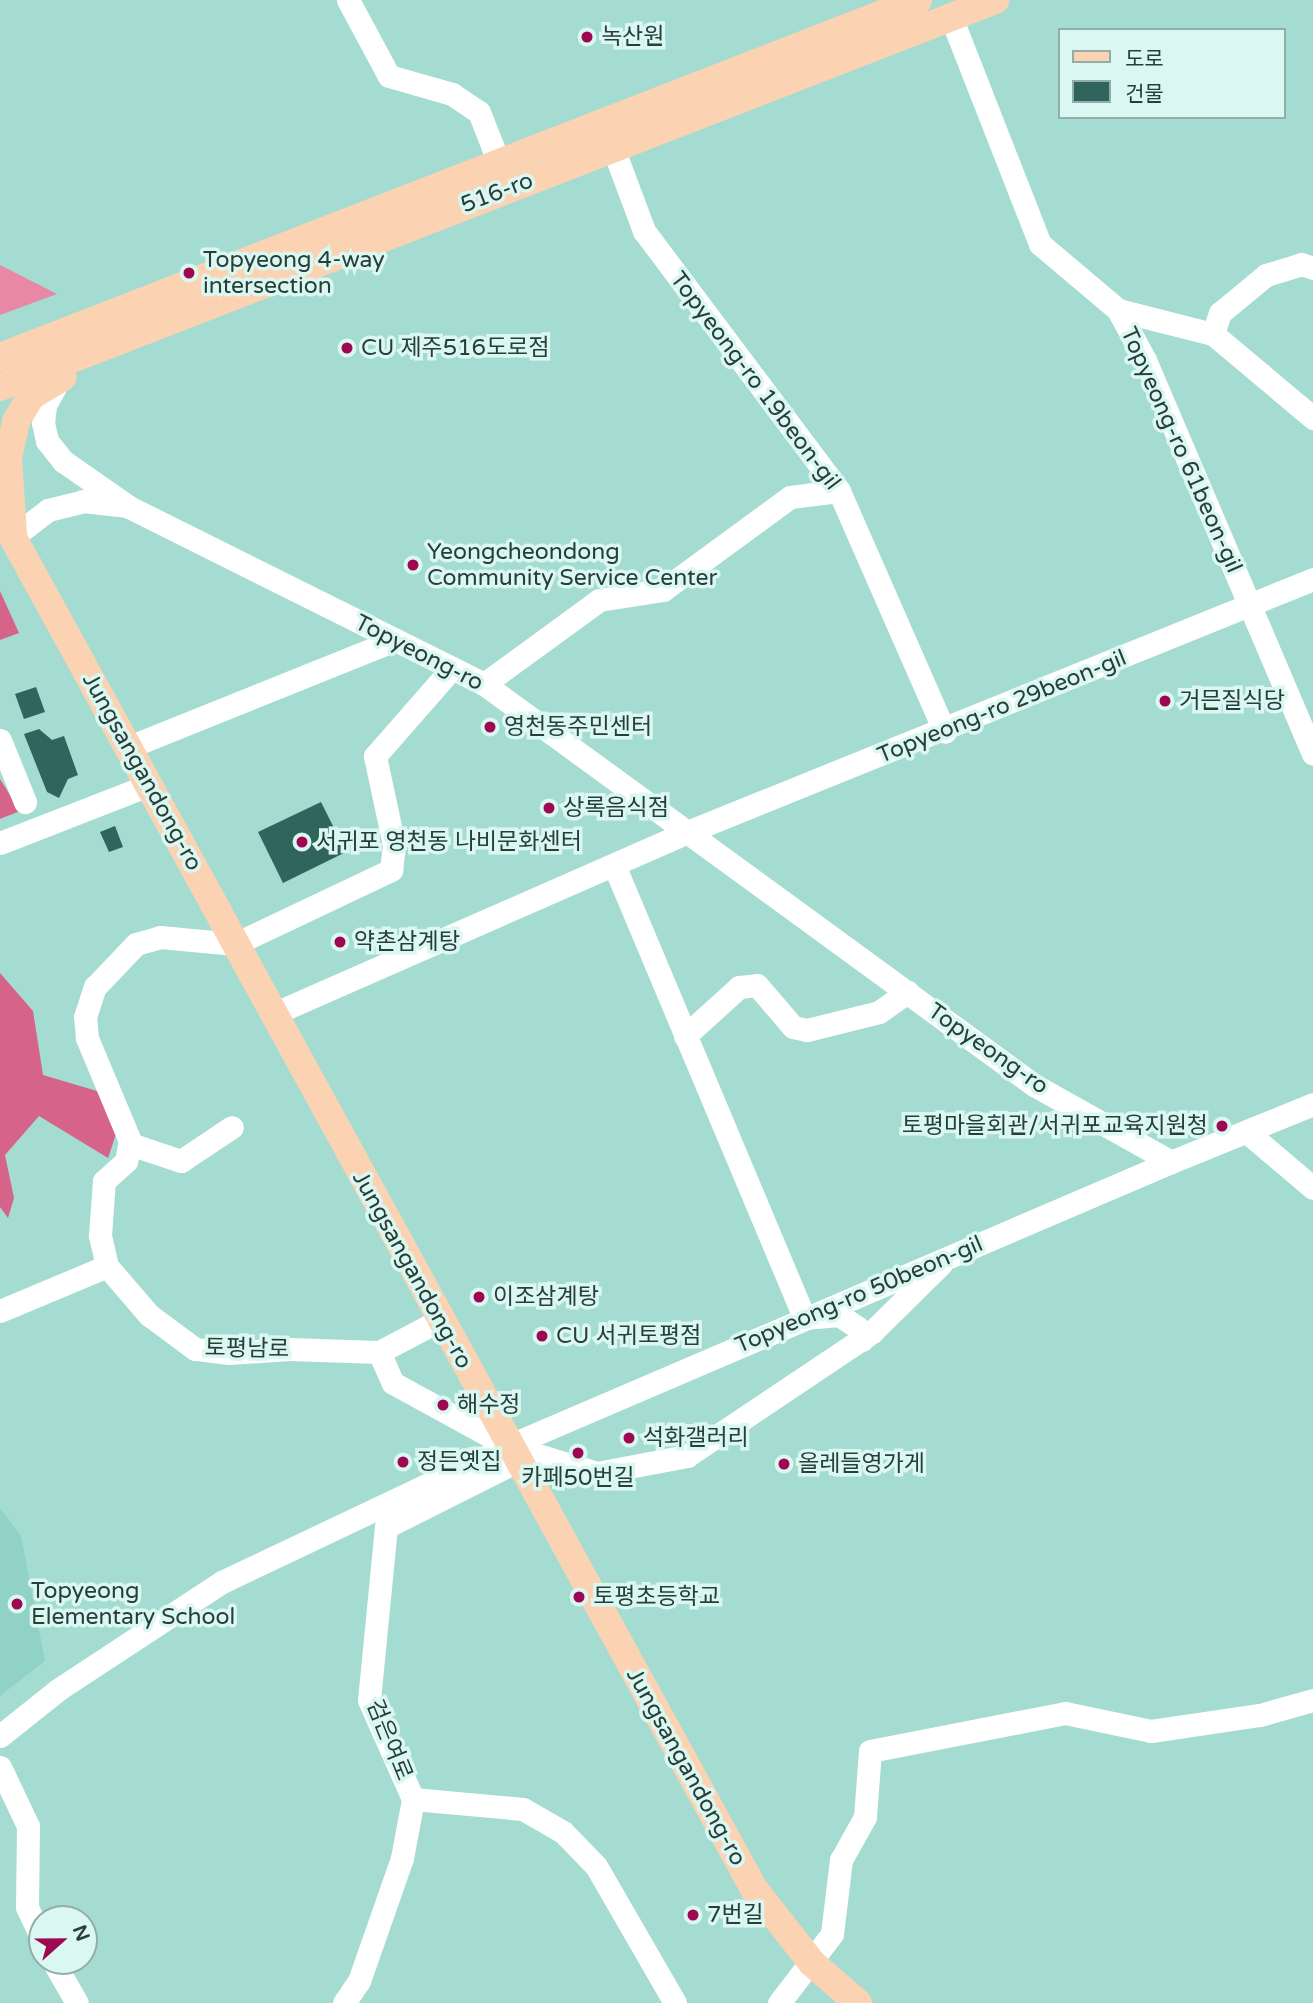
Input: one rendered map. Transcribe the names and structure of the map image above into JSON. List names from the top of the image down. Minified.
{"streets":{"main road":["516-ro","Jungsangandong-ro"],"street":["Topyeong-ro 19beon-gil","Topyeong-ro 61beon-gil","Topyeong-ro","Topyeong-ro 29beon-gil","Topyeong-ro 50beon-gil","토평남로","검은여로"]},"crossings":[["516-ro","Topyeong-ro 19beon-gil"],["516-ro","Topyeong-ro 61beon-gil"],["Topyeong-ro 19beon-gil","Topyeong-ro 29beon-gil"],["Topyeong-ro 61beon-gil","Topyeong-ro 29beon-gil"],["Topyeong-ro","Topyeong-ro 29beon-gil"],["Topyeong-ro","Topyeong-ro 50beon-gil"],["Jungsangandong-ro","Topyeong-ro 50beon-gil"],["Jungsangandong-ro","토평남로"],["Jungsangandong-ro","검은여로"],["Topyeong-ro 50beon-gil","검은여로"]],"places":["녹산원","Topyeong 4-way intersection","CU 제주516도로점","Yeongcheondong Community Service Center","거믄질식당","영천동주민센터","상록음식점","서귀포 영천동 나비문화센터","약촌삼계탕","토평마을회관/서귀포교육지원청","이조삼계탕","CU 서귀토평점","해수정","석화갤러리","카페50번길","정든옛집","올레들영가게","토평초등학교","Topyeong Elementary School","7번길"],"legend":["도로","건물"],"north":"right"}
